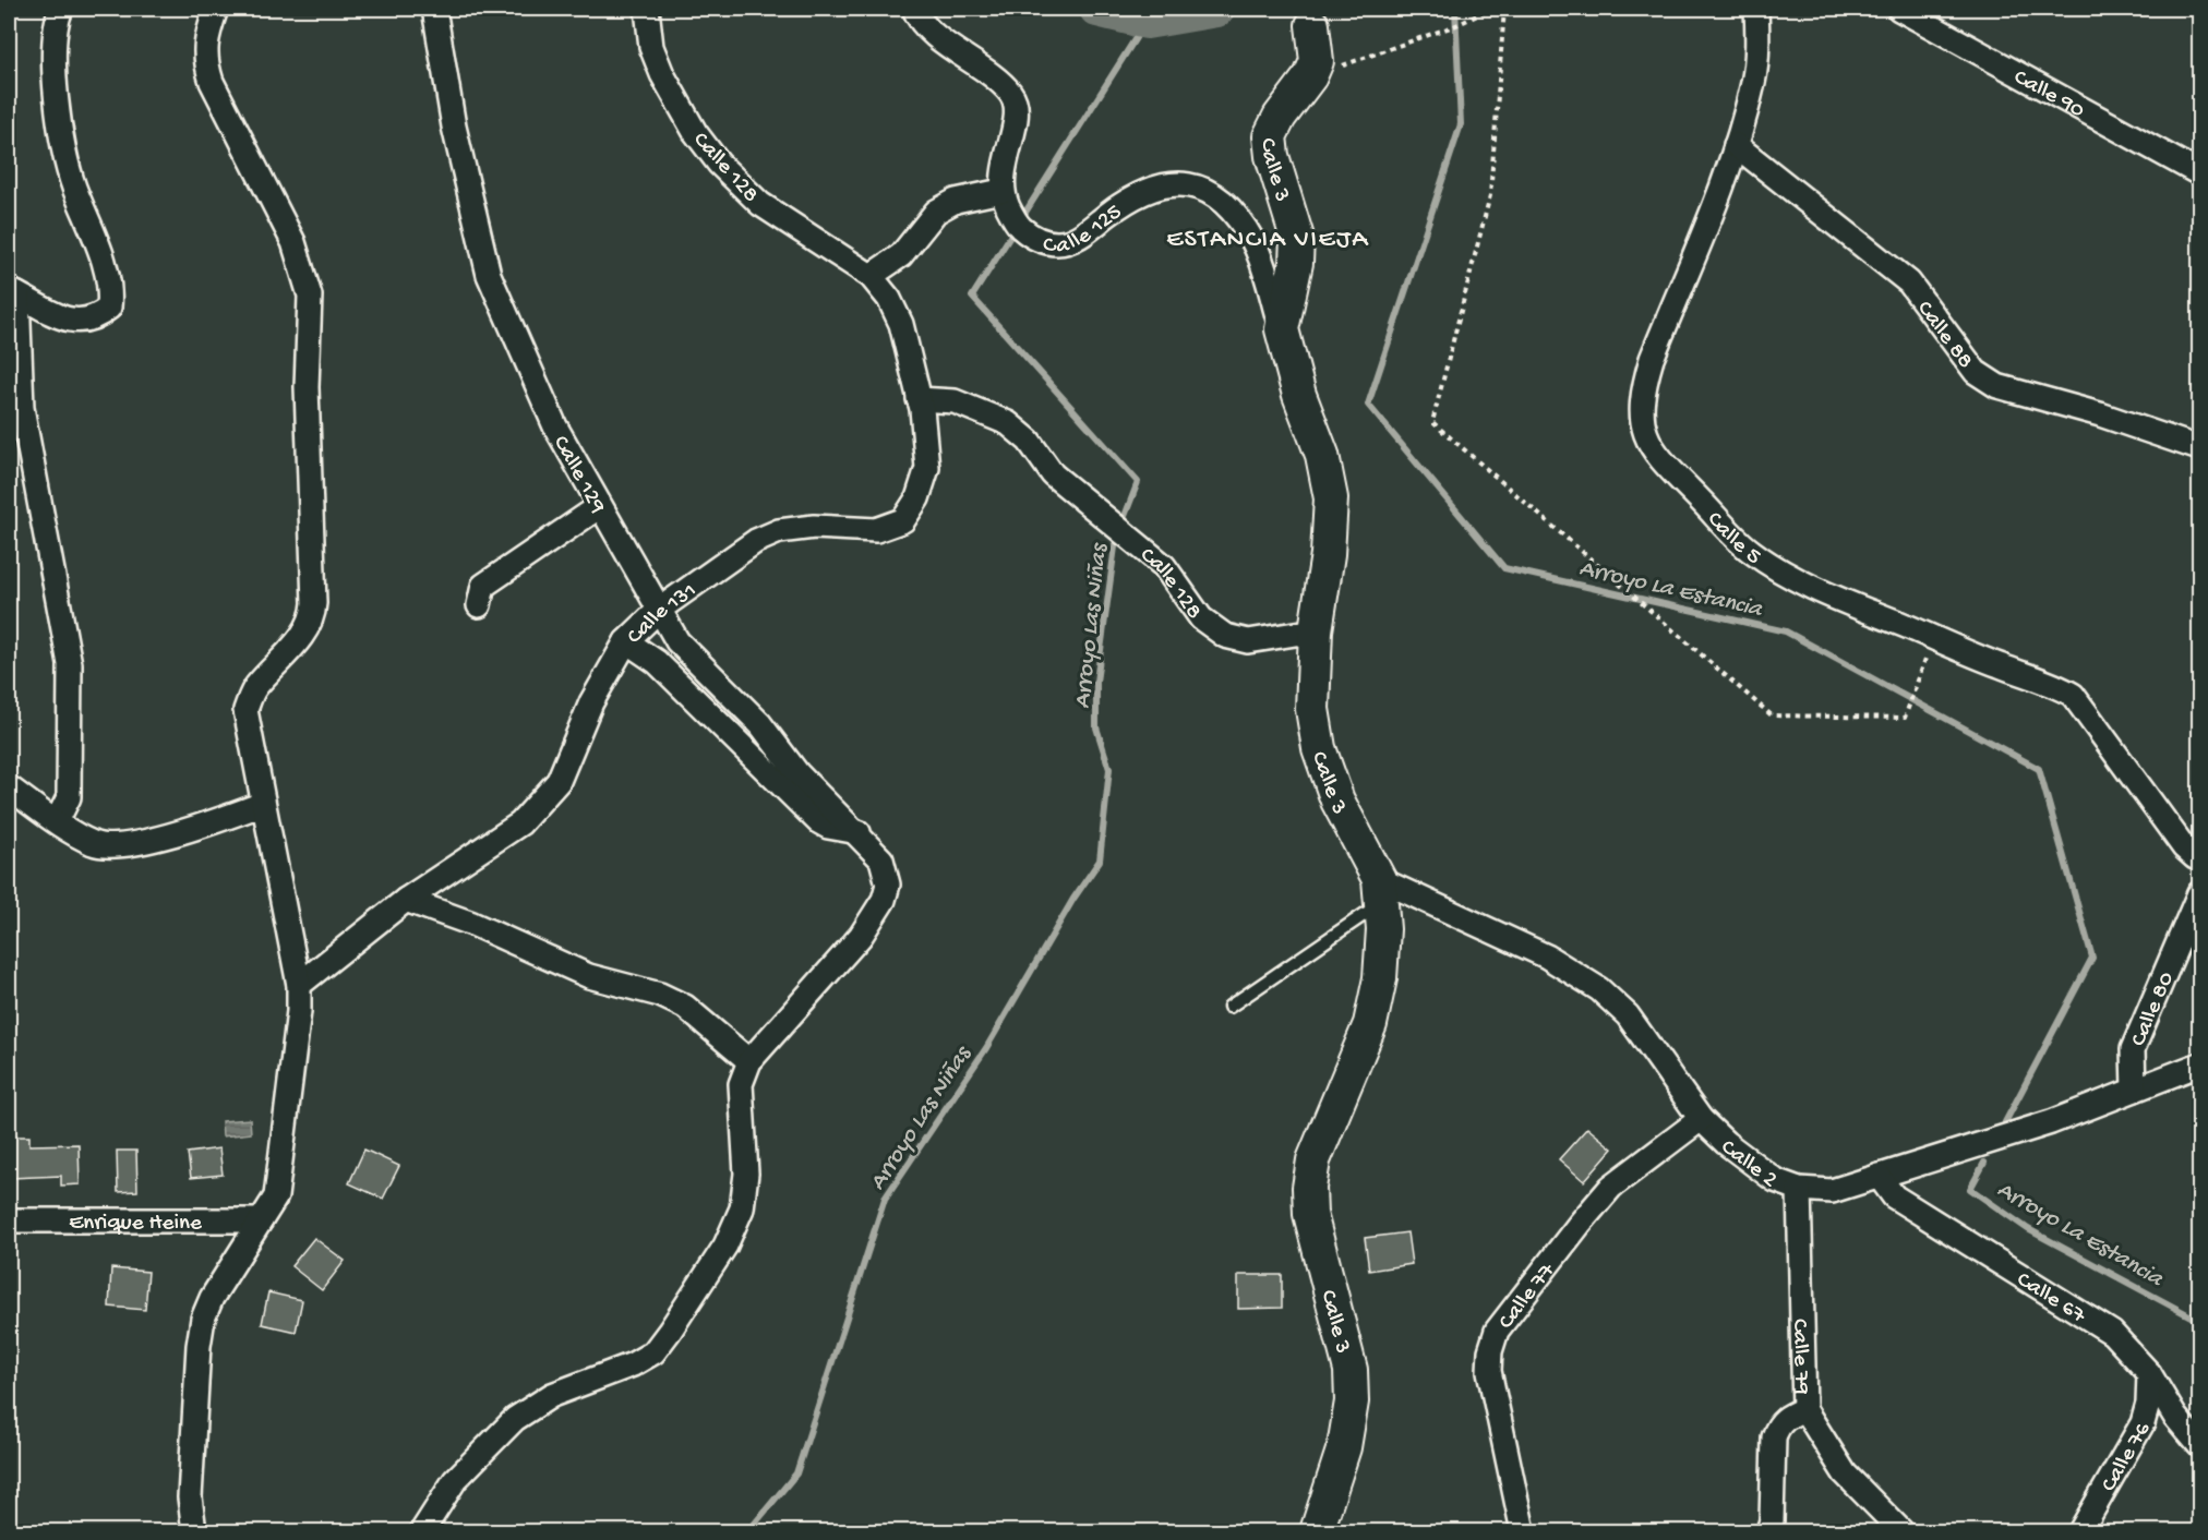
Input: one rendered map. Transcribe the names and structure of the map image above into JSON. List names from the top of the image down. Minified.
{"streets":{"street":["Calle 90","Calle 128","Calle 3","Calle 125","Calle 88","Calle 129","Calle 5","Calle 131","Calle 80","Calle 2","Enrique Heine","Calle 77","Calle 67","Calle 79","Calle 76"]},"crossings":[["Calle 128","Calle 3"],["Calle 128","Calle 131"],["Calle 3","Calle 125"],["Calle 3","Calle 2"],["Calle 88","Calle 5"],["Calle 129","Calle 131"],["Calle 80","Calle 2"],["Calle 2","Calle 77"],["Calle 2","Calle 67"],["Calle 2","Calle 79"],["Calle 67","Calle 76"]],"districts":["ESTANCIA VIEJA"],"water":["Arroyo La Estancia","Arroyo Las Niñas"]}
